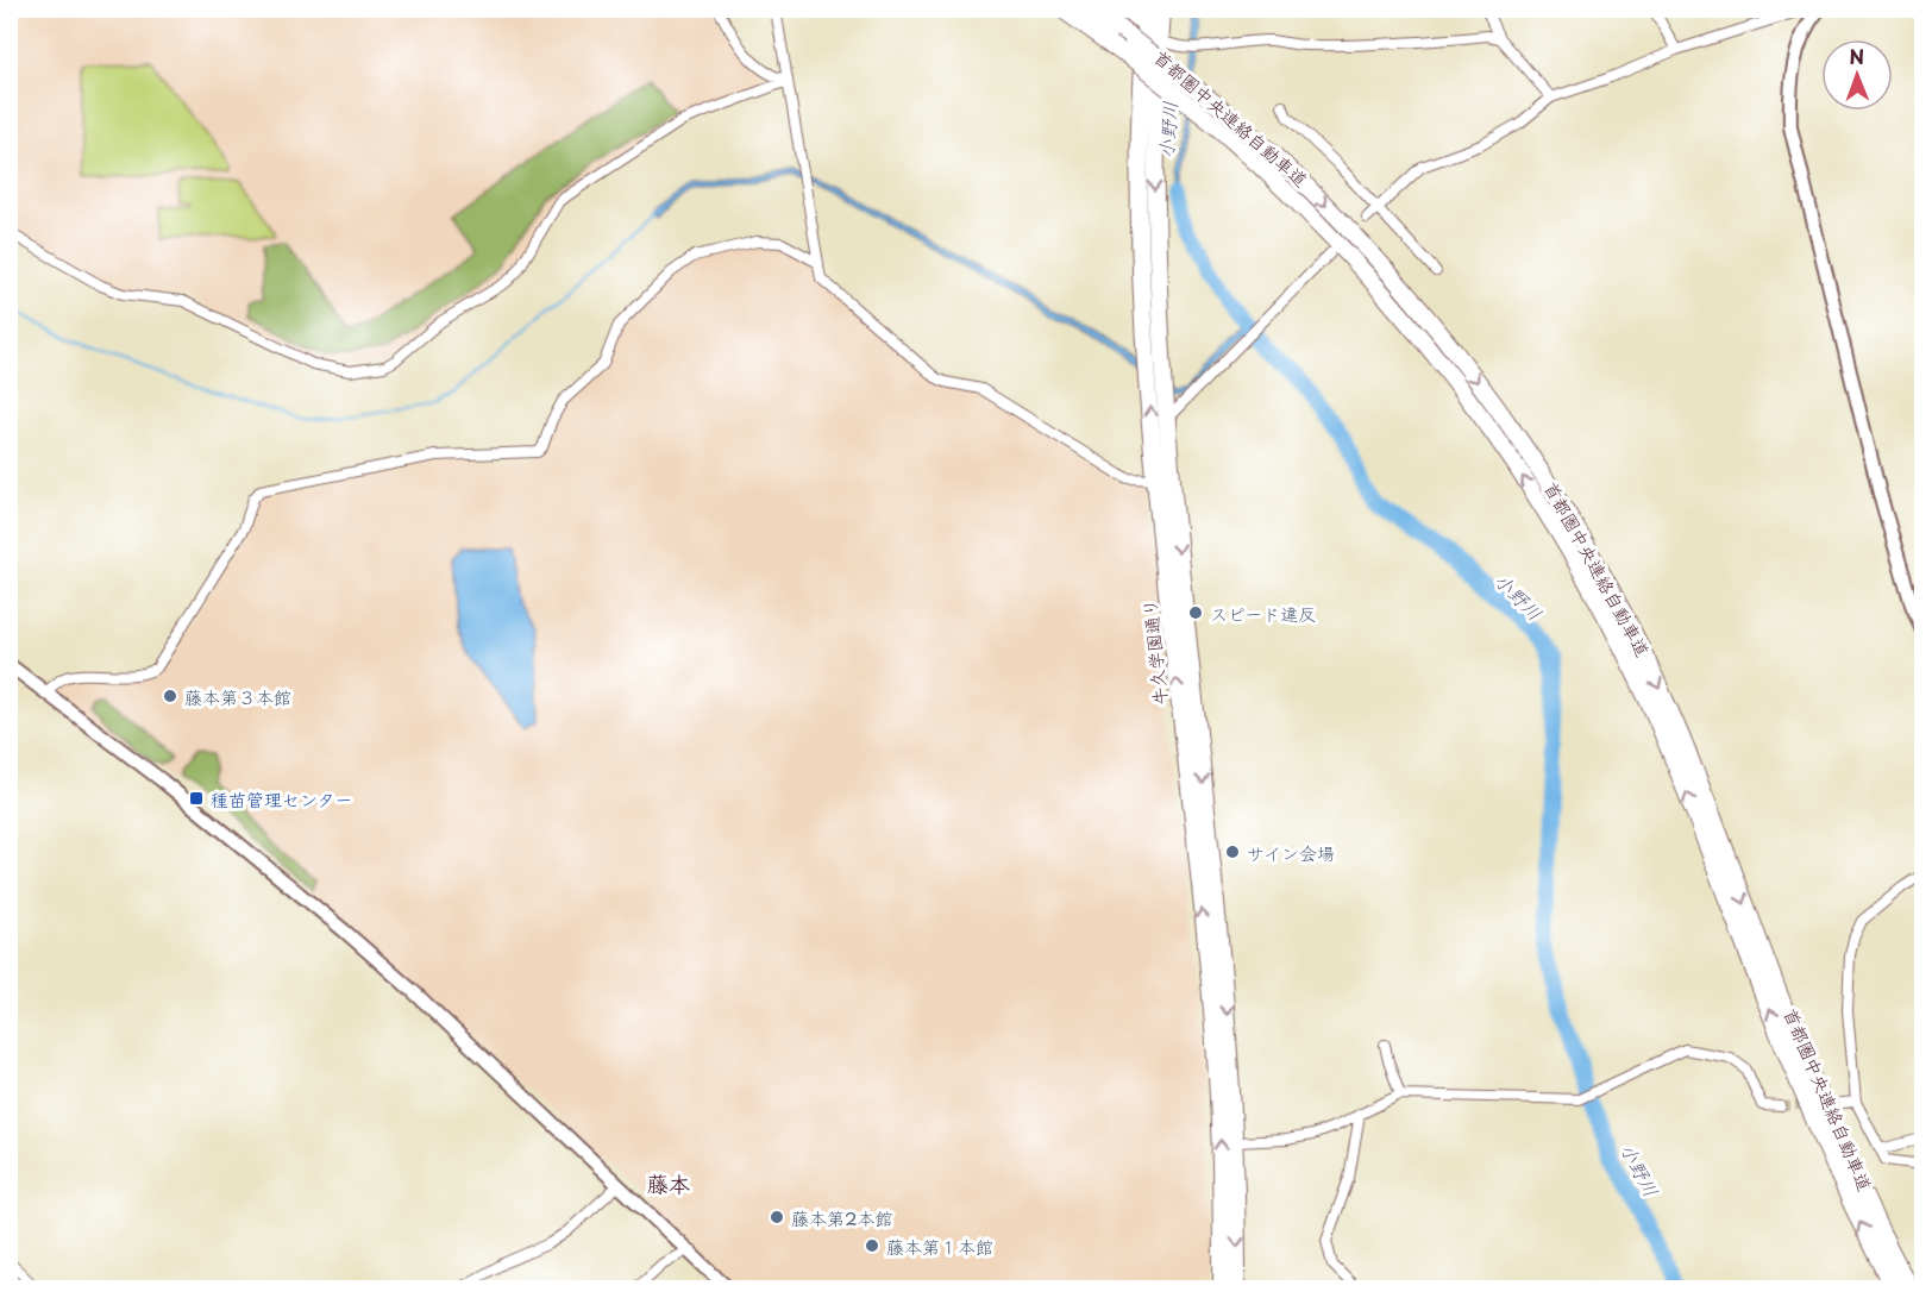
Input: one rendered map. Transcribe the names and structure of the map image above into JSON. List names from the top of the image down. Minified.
{"streets":{"highway":["首都圏中央連絡自動車道","牛久学園通り"]},"districts":["藤本"],"water":["小野川"],"places":{"other":["スピード違反","藤本第３本館","サイン会場","藤本第2本館","藤本第１本館"],"transit":["種苗管理センター"]},"north":"top"}
